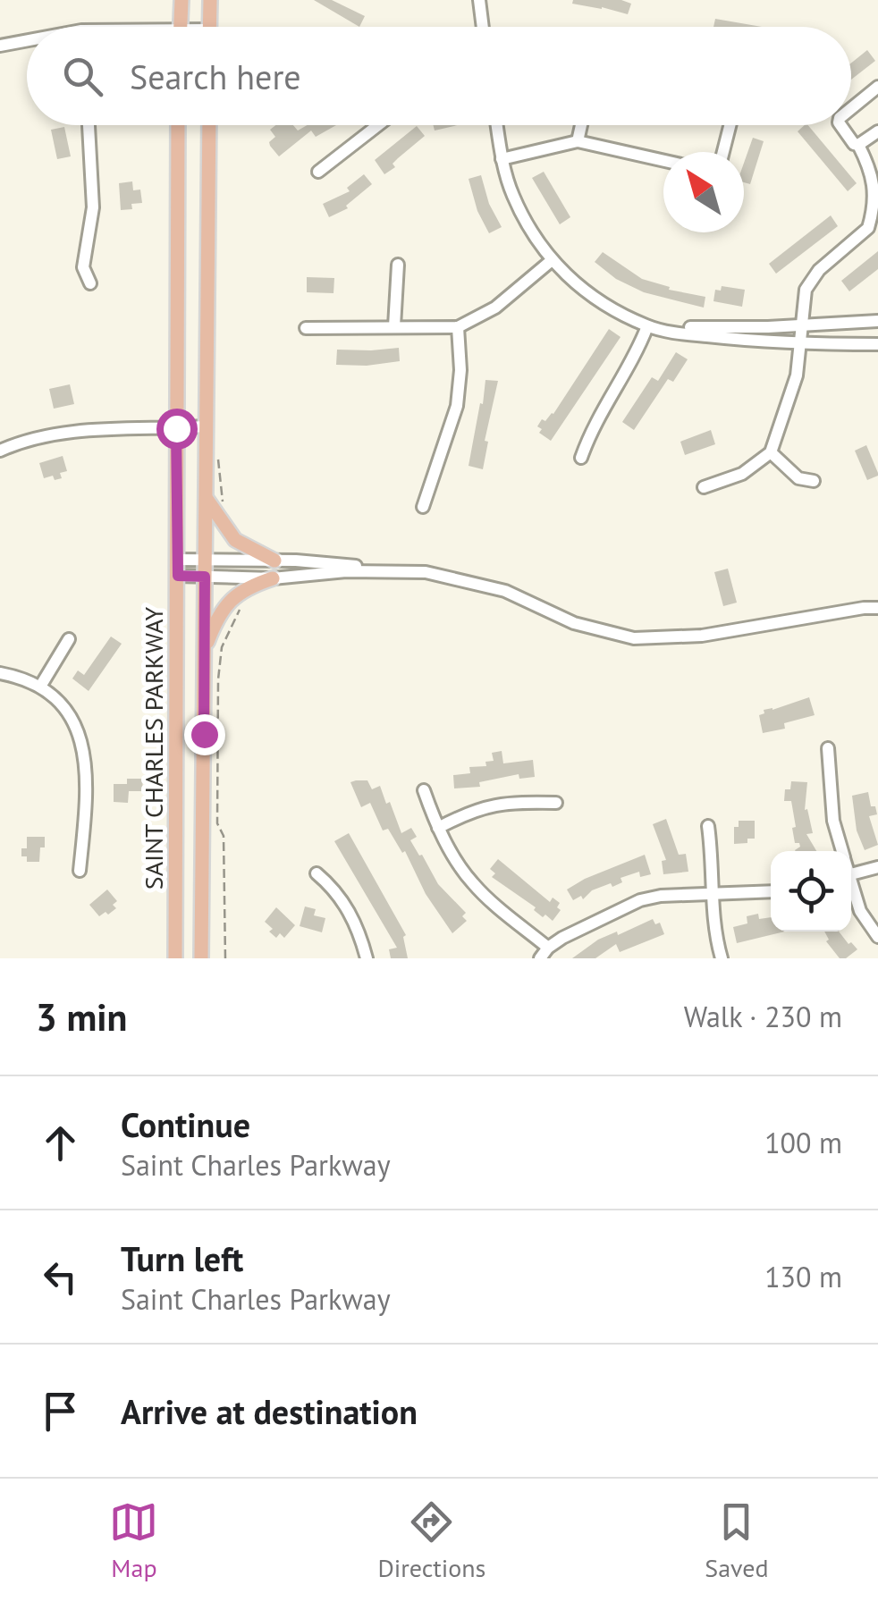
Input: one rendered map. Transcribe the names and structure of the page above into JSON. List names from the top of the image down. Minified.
{"streets":{"main road":["SAINT CHARLES PARKWAY"]},"north":"top left","page":{"search":"Search here","heading":["3 min","Walk · 230 m"],"list":[["Continue","Saint Charles Parkway","100 m"],["Turn left","Saint Charles Parkway","130 m"],"Arrive at destination"],"nav":["Map","Directions","Saved"]}}
